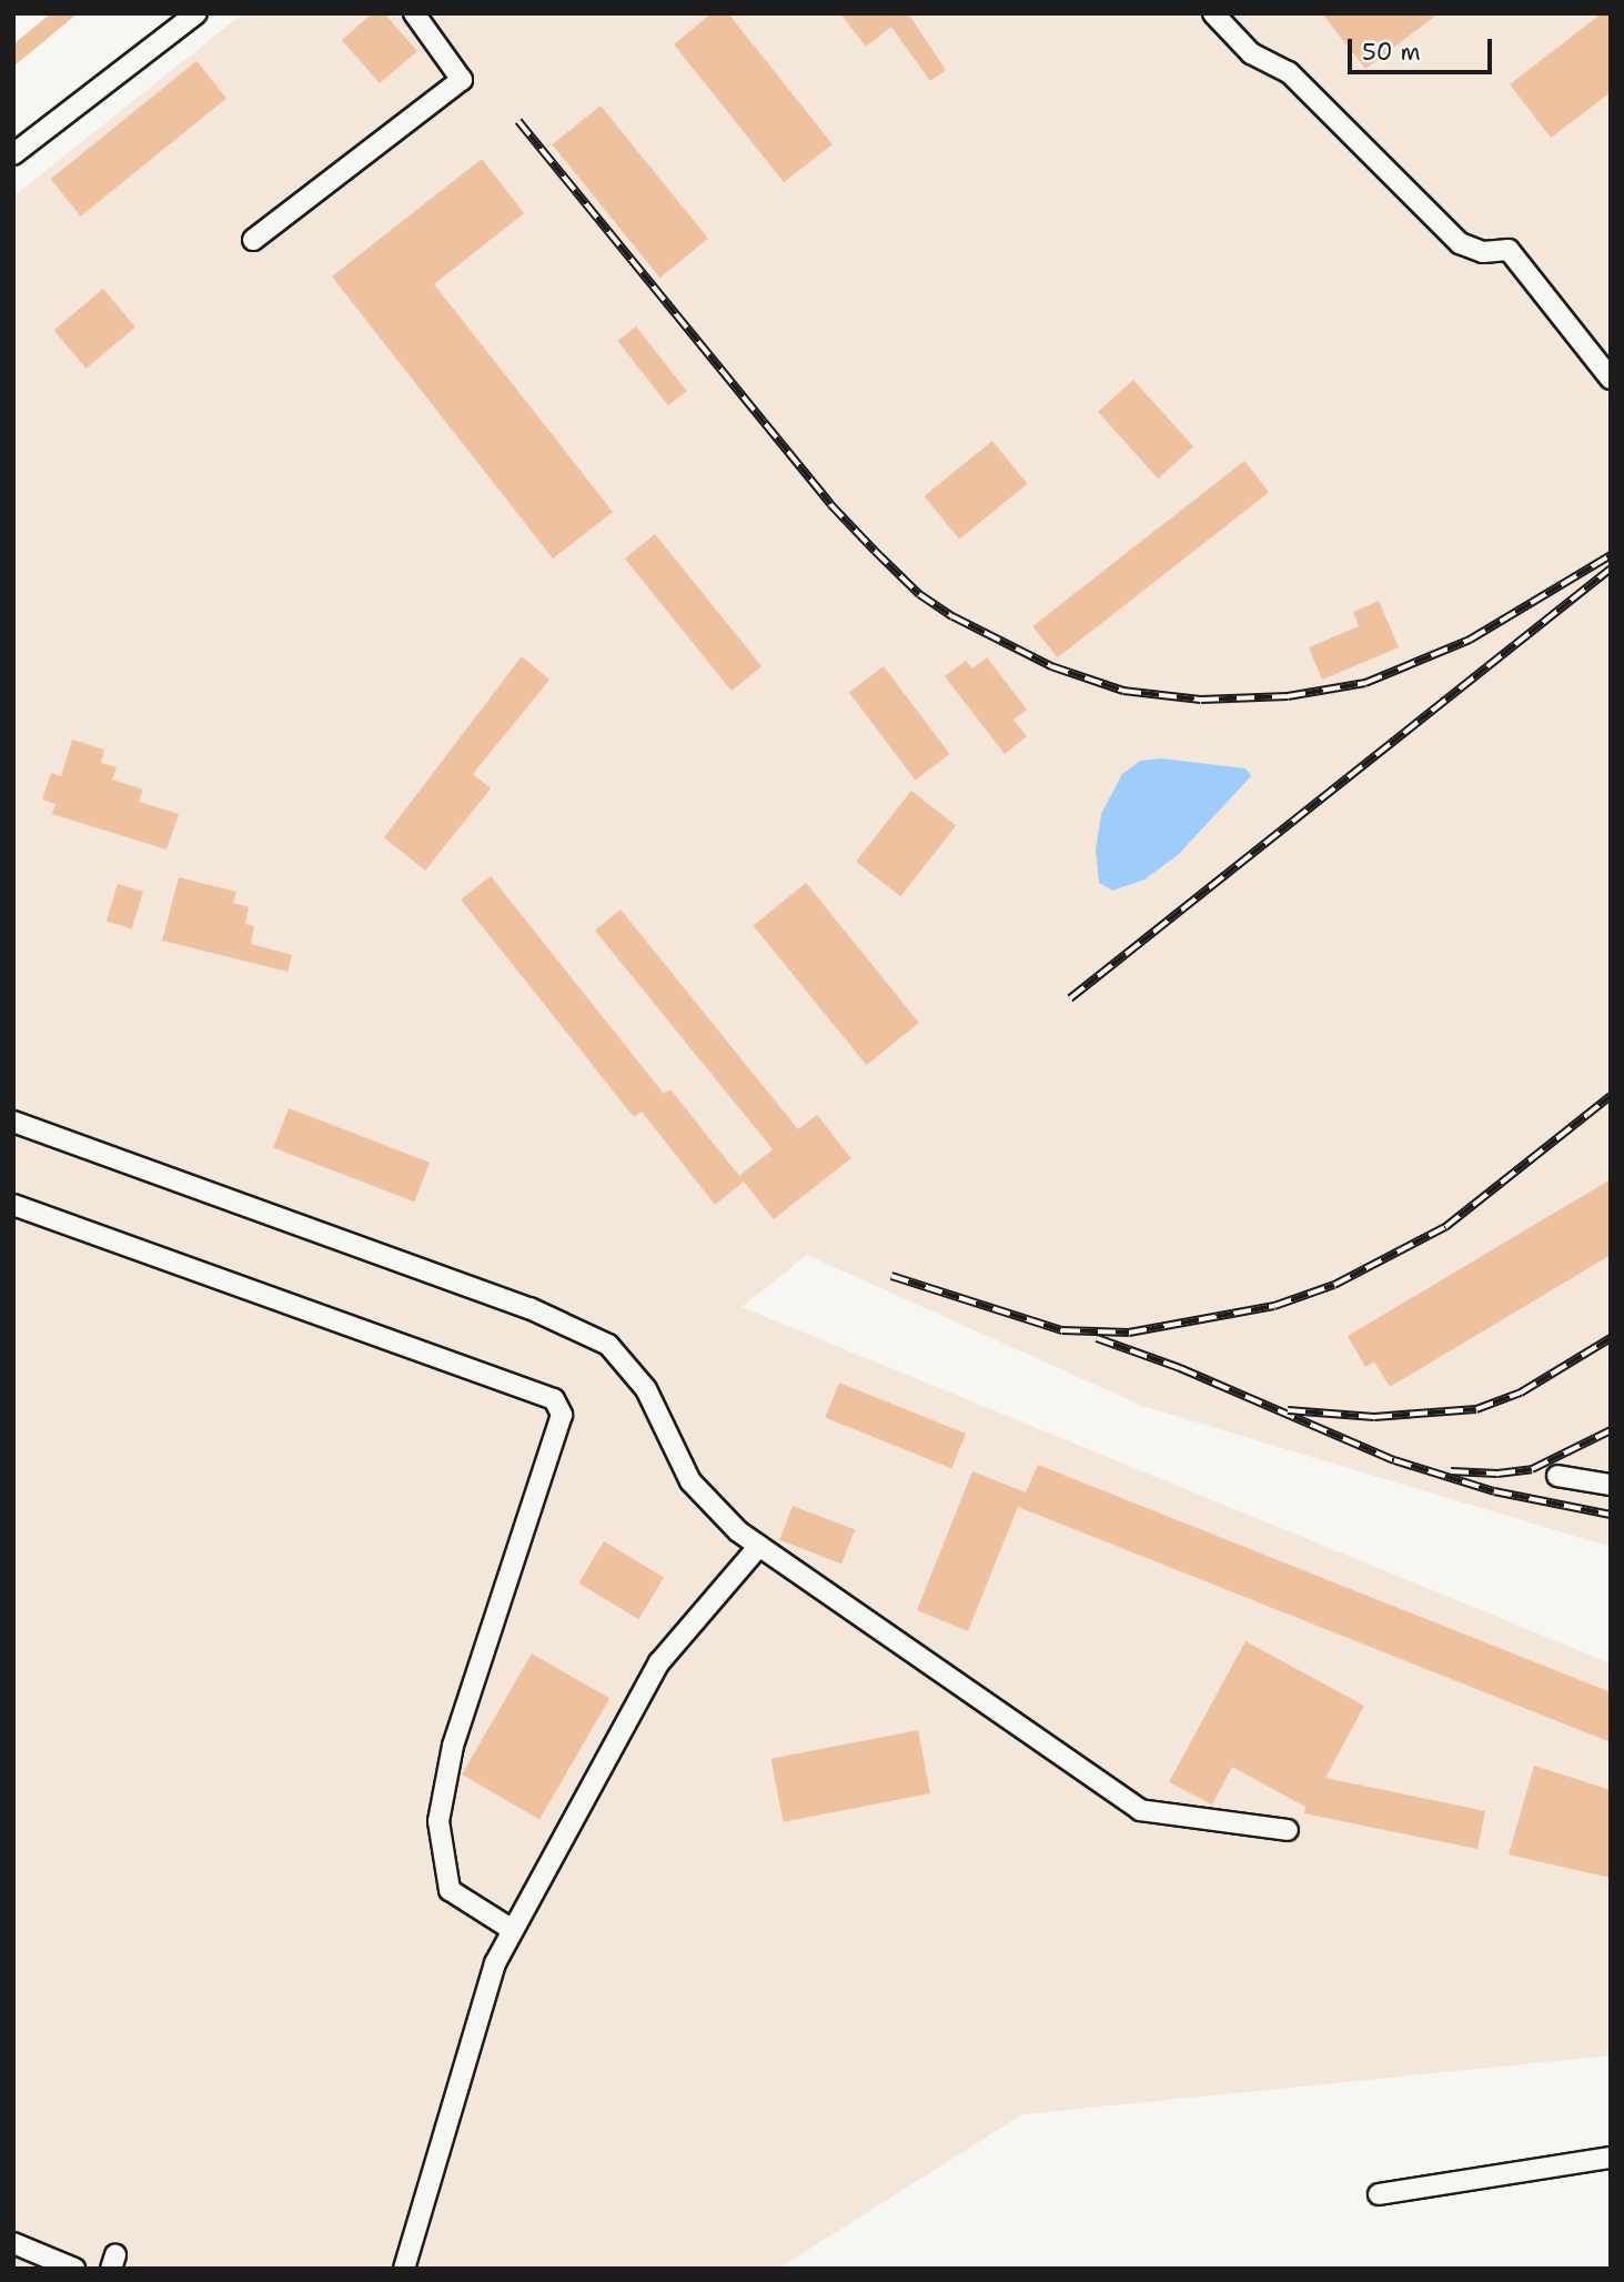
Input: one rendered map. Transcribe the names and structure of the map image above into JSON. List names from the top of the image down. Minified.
{"scale_bar":"50 m"}
